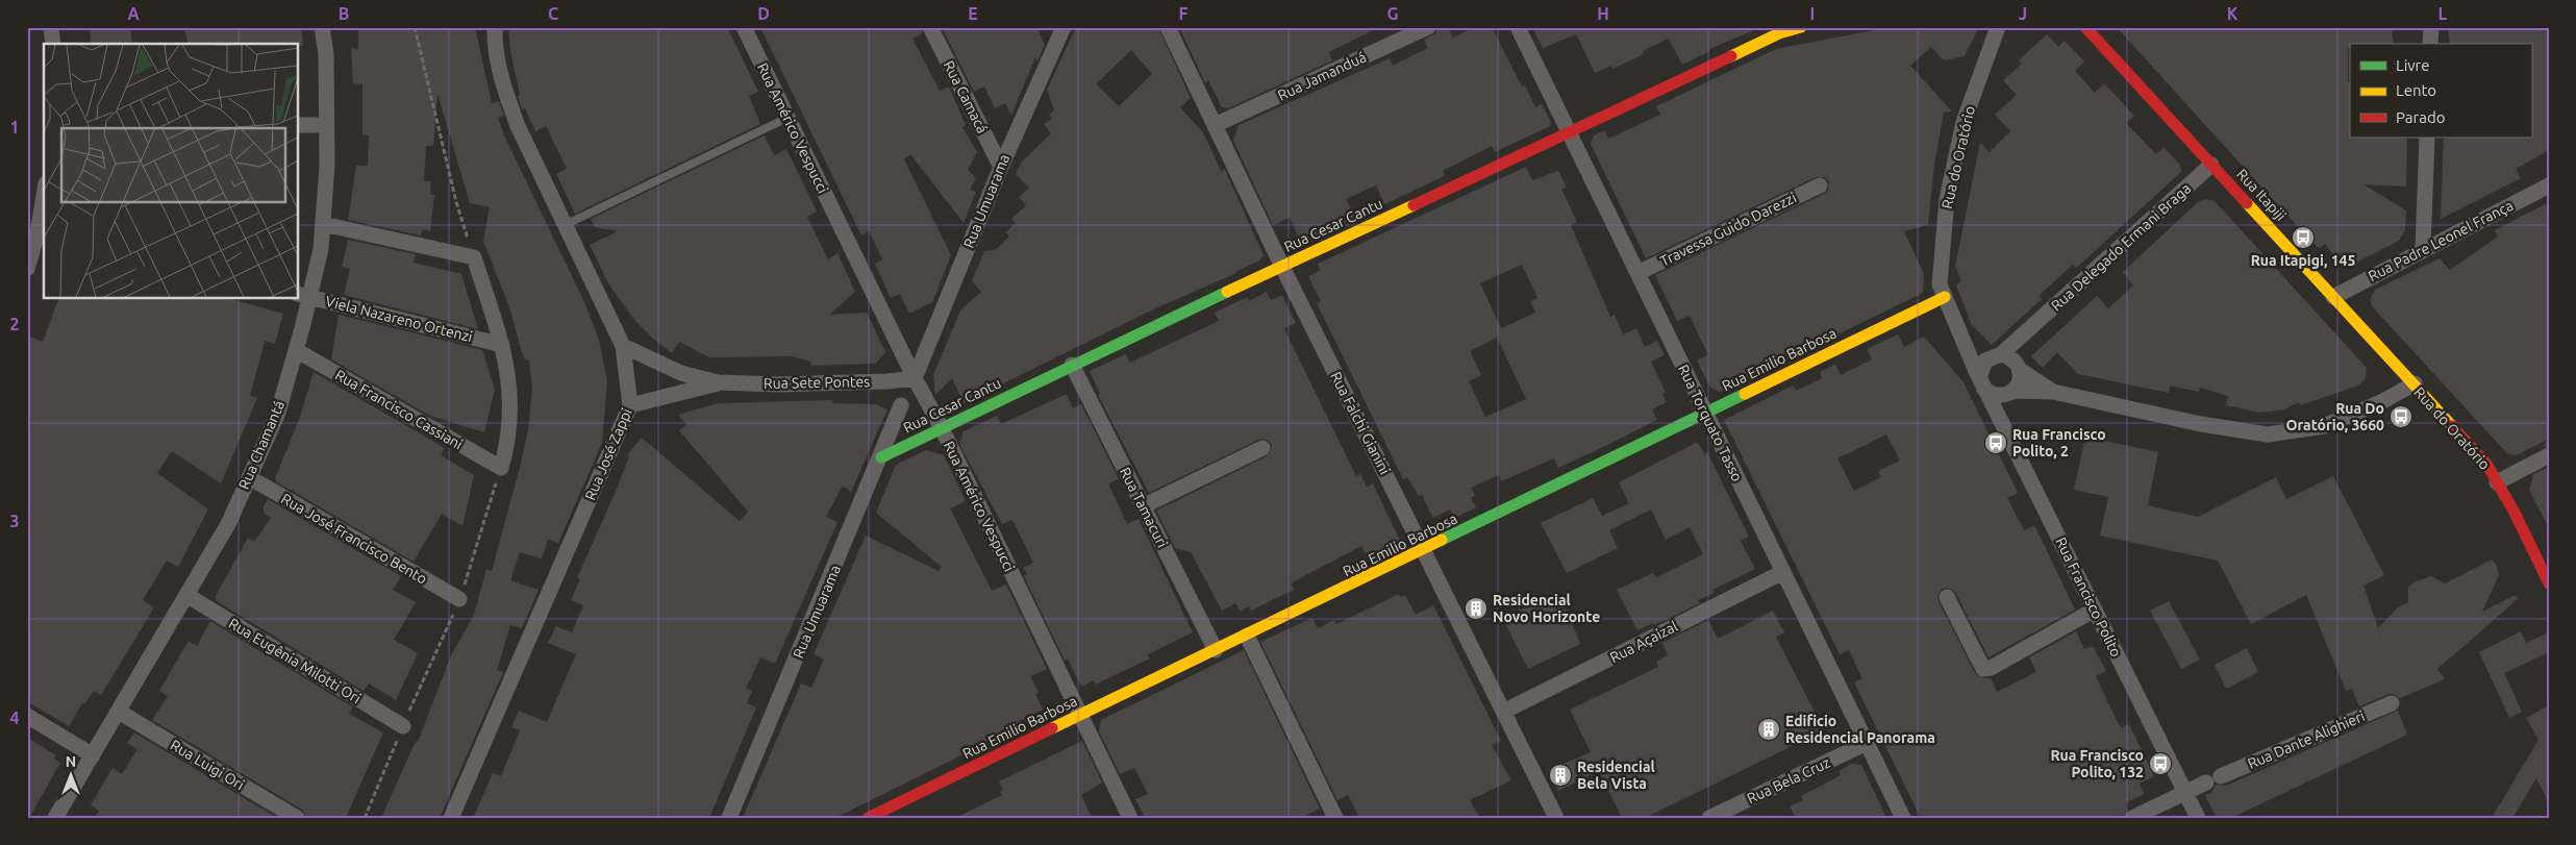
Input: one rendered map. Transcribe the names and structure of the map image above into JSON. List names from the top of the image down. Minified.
{"streets":{"street":["Rua Jamanduá","Rua Camacá","Rua Américo Vespucci","Rua do Oratório","Rua Itapiji","Rua Umuarama","Rua Cesar Cantu","Travessa Guido Darezzi","Rua Padre Leonel França","Rua Delegado Ermani Braga","Viela Nazareno Ortenzi","Rua Emilio Barbosa","Rua Sete Pontes","Rua Francisco Cassiani","Rua Falchi Gianini","Rua Torquato Tasso","Rua Chamantá","Rua José Zappi","Rua Tamacuri","Rua José Francisco Bento","Rua Francisco Polito","Rua Açaizal","Rua Eugênia Milotti Ori","Rua Dante Alighieri","Rua Luigi Ori","Rua Bela Cruz"]},"crossings":[["Rua Jamanduá","Rua Falchi Gianini"],["Rua Camacá","Rua Umuarama"],["Rua Américo Vespucci","Rua Umuarama"],["Rua Américo Vespucci","Rua Cesar Cantu"],["Rua Américo Vespucci","Rua Emilio Barbosa"],["Rua Américo Vespucci","Rua Sete Pontes"],["Rua do Oratório","Rua Itapiji"],["Rua do Oratório","Rua Delegado Ermani Braga"],["Rua do Oratório","Rua Emilio Barbosa"],["Rua do Oratório","Rua Francisco Polito"],["Rua Itapiji","Rua Padre Leonel França"],["Rua Itapiji","Rua Delegado Ermani Braga"],["Rua Umuarama","Rua Cesar Cantu"],["Rua Umuarama","Rua Sete Pontes"],["Rua Cesar Cantu","Rua Falchi Gianini"],["Rua Cesar Cantu","Rua Torquato Tasso"],["Rua Cesar Cantu","Rua Tamacuri"],["Travessa Guido Darezzi","Rua Torquato Tasso"],["Rua Delegado Ermani Braga","Rua Francisco Polito"],["Viela Nazareno Ortenzi","Rua Chamantá"],["Rua Emilio Barbosa","Rua Falchi Gianini"],["Rua Emilio Barbosa","Rua Torquato Tasso"],["Rua Emilio Barbosa","Rua Tamacuri"],["Rua Sete Pontes","Rua José Zappi"],["Rua Francisco Cassiani","Rua Chamantá"],["Rua Falchi Gianini","Rua Açaizal"],["Rua Torquato Tasso","Rua Açaizal"],["Rua Torquato Tasso","Rua Bela Cruz"],["Rua Chamantá","Rua José Francisco Bento"],["Rua Chamantá","Rua Eugênia Milotti Ori"],["Rua Chamantá","Rua Luigi Ori"]],"places":{"bus stop":["Rua Itapigi, 145","Rua Do Oratório, 3660","Rua Francisco Polito, 2","Rua Francisco Polito, 132"],"building":["Residencial Novo Horizonte","Edificio Residencial Panorama","Residencial Bela Vista"]},"legend":["Livre","Lento","Parado"],"north":"top","grid":{"columns":["A","B","C","D","E","F","G","H","I","J","K","L"],"rows":["1","2","3","4"]}}
